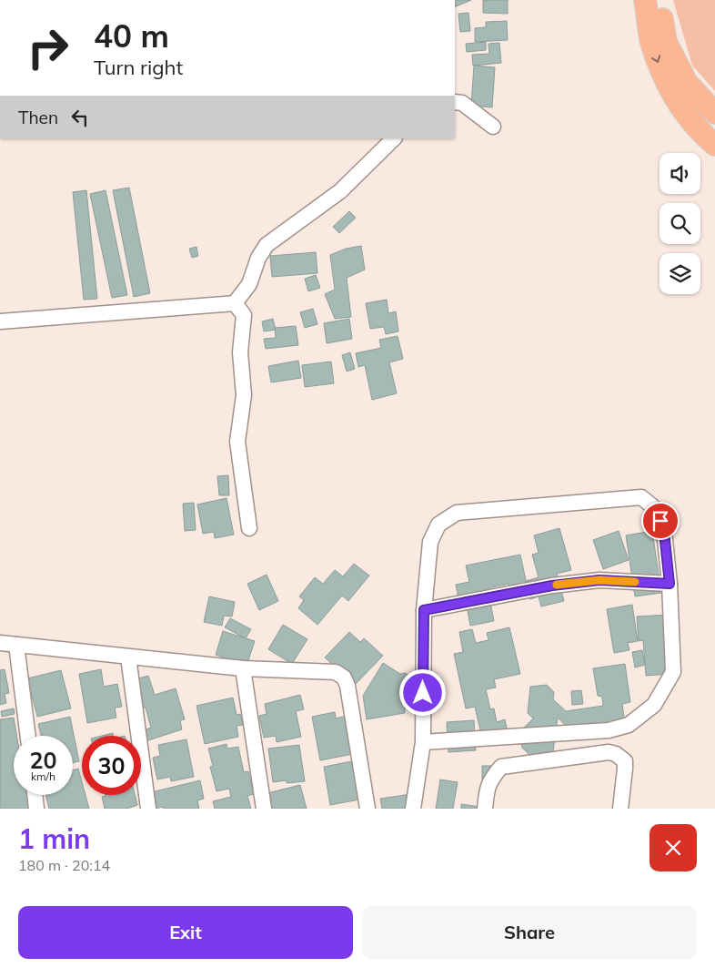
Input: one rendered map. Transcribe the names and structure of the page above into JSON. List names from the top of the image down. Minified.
{"page":{"turn":["40 m","Turn right"],"then":"Then","speed":"20 km/h","limit":"30","heading":["1 min","180 m · 20:14"],"buttons":["Exit","Share"]}}
